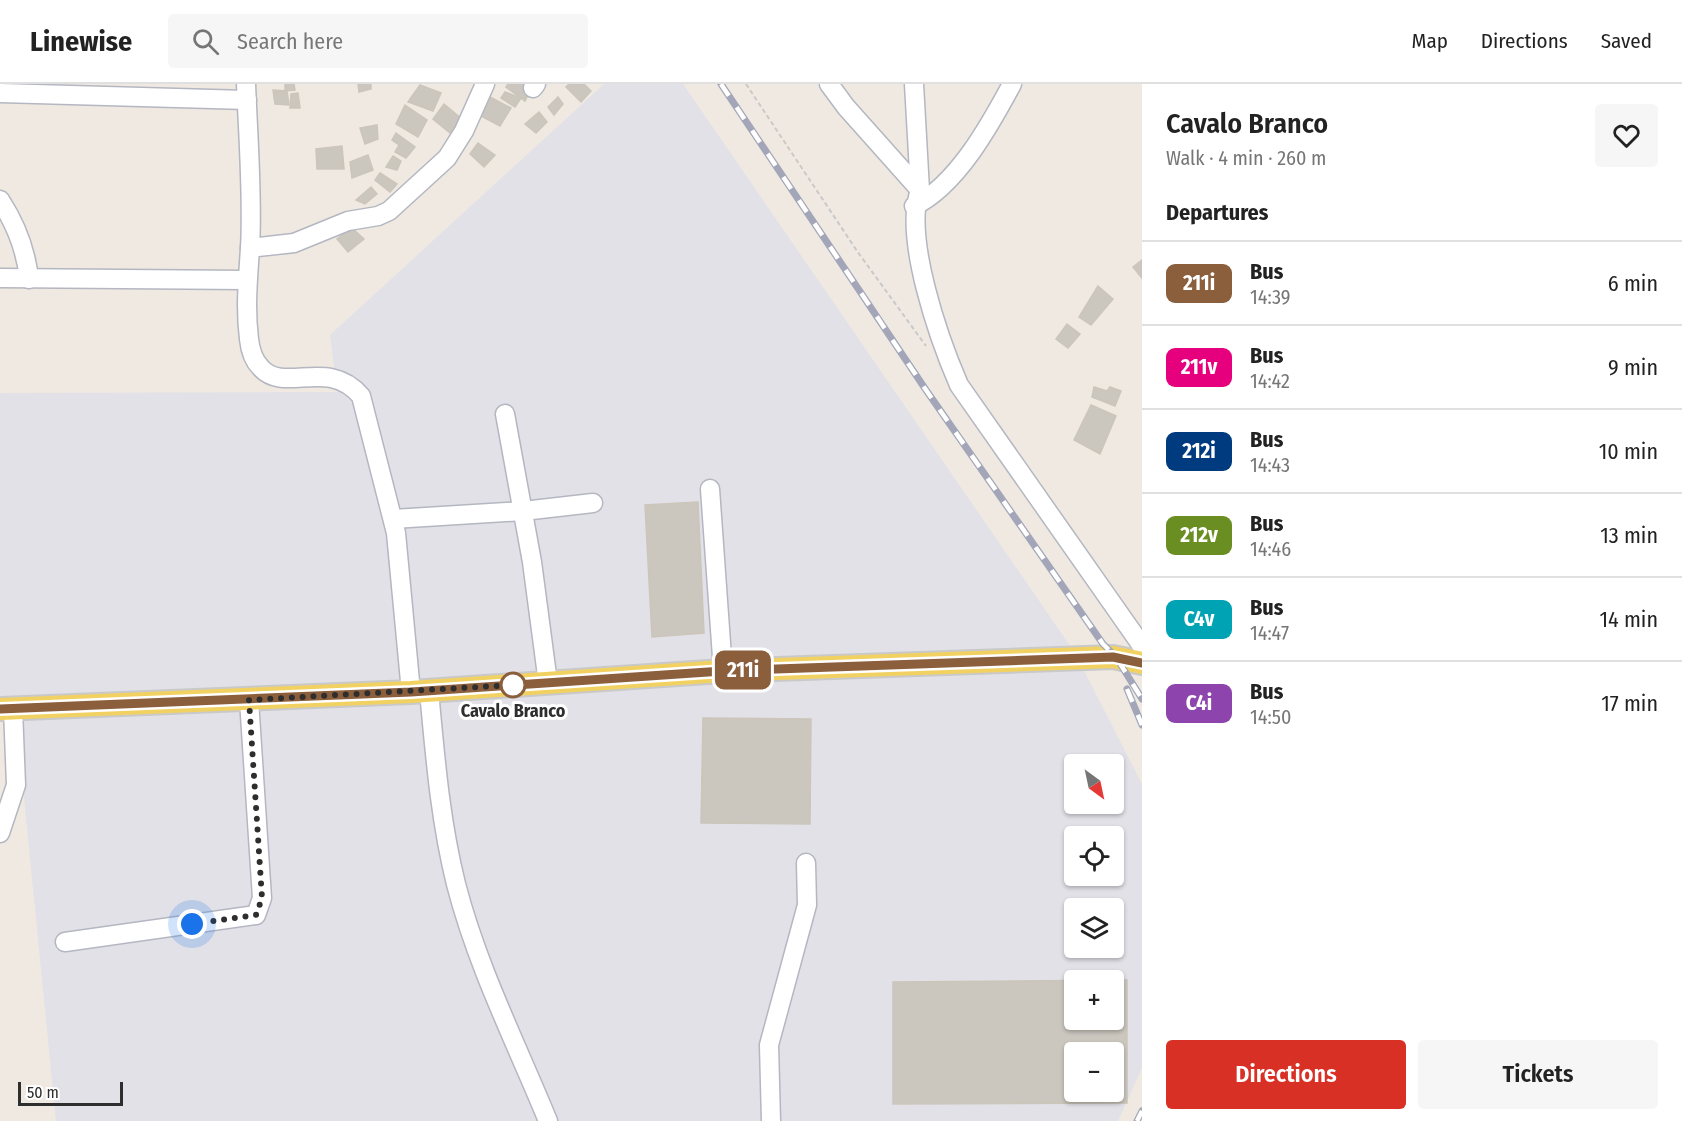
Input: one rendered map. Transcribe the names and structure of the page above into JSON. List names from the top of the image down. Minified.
{"places":["Cavalo Branco"],"lines":["bus line 211i"],"scale_bar":"50 m","north":"bottom right","page":{"header":"Linewise","search":"Search here","nav":["Map","Directions","Saved"],"on_map":"211i","heading":[["Cavalo Branco","Walk · 4 min · 260 m"],"Departures"],"list":[{"mark":"211i","name":"Bus","note":"14:39","value":"6 min"},{"mark":"211v","name":"Bus","note":"14:42","value":"9 min"},{"mark":"212i","name":"Bus","note":"14:43","value":"10 min"},{"mark":"212v","name":"Bus","note":"14:46","value":"13 min"},{"mark":"C4v","name":"Bus","note":"14:47","value":"14 min"},{"mark":"C4i","name":"Bus","note":"14:50","value":"17 min"}],"map_buttons":["+","−"],"buttons":["Directions","Tickets"],"scale":"50 m"}}
